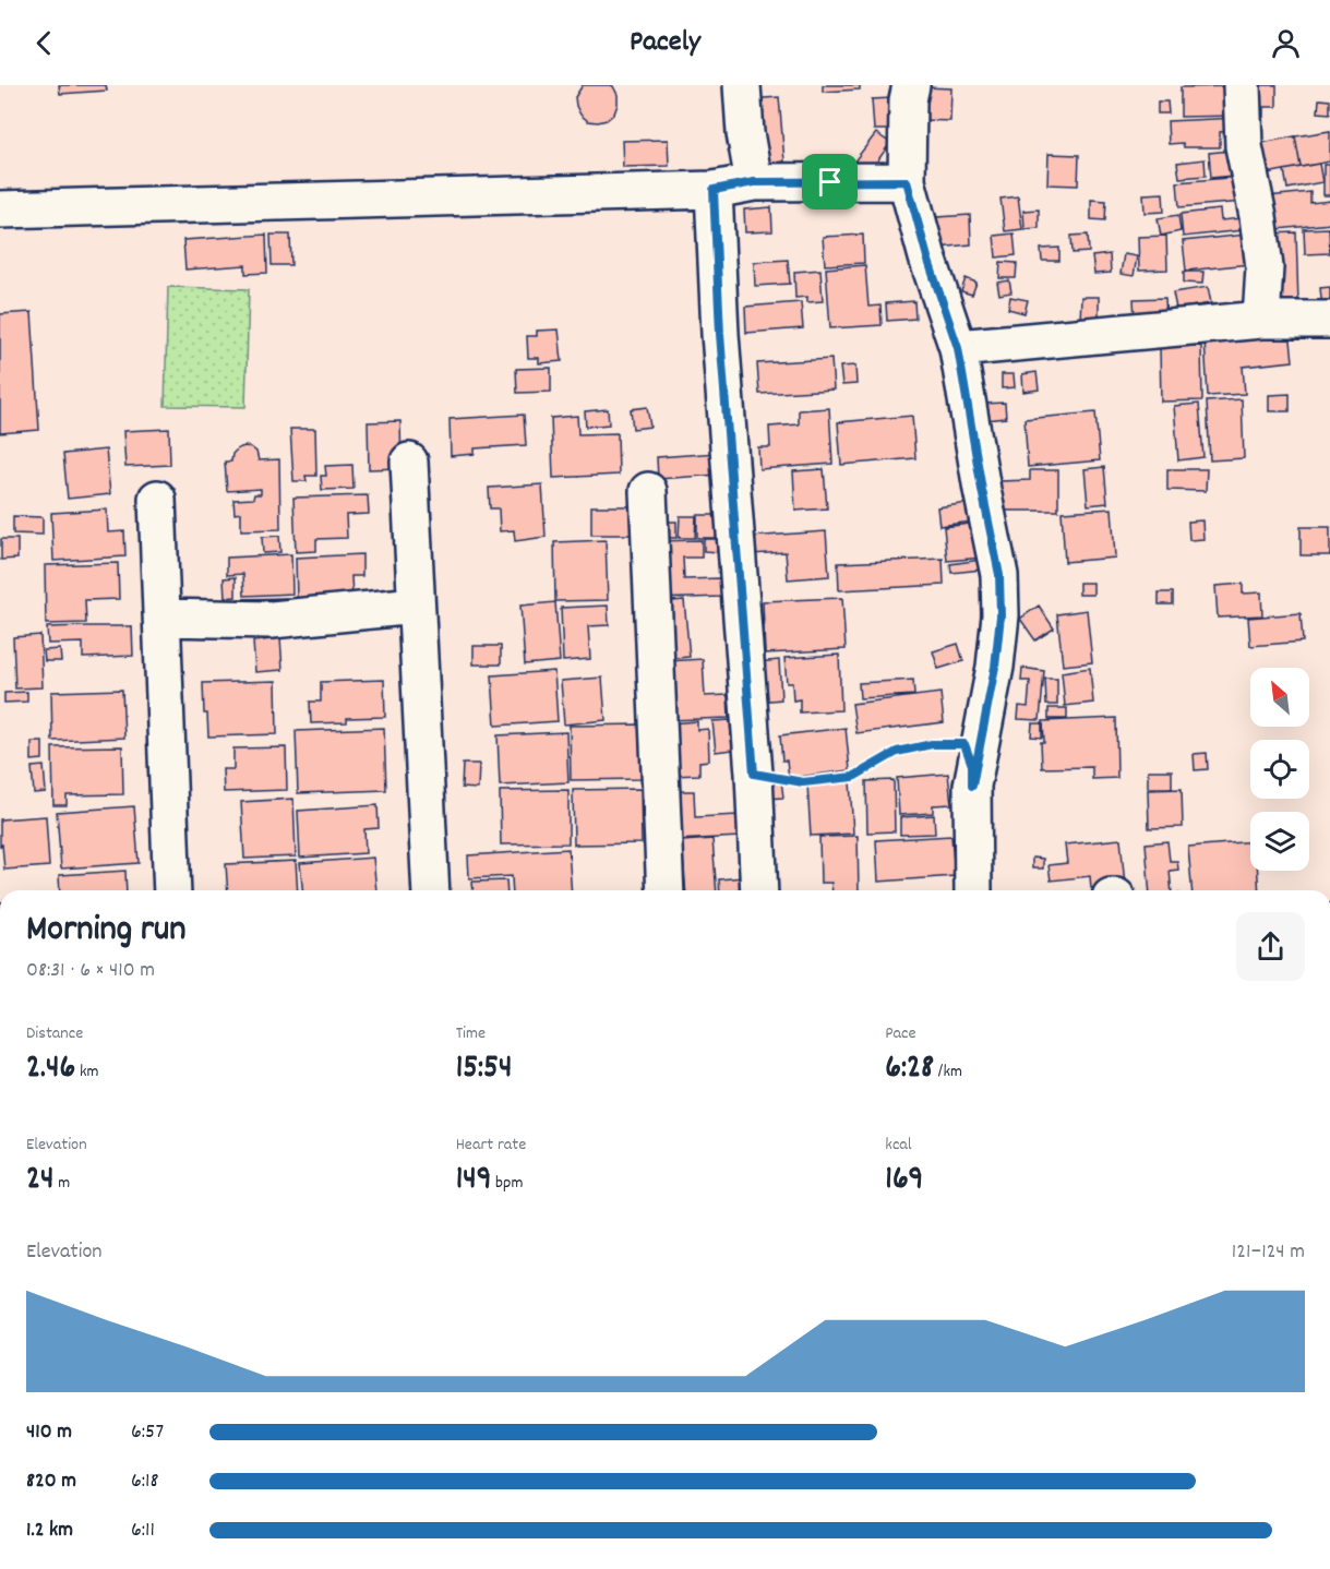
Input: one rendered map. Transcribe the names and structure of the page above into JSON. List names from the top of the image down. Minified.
{"north":"top left","page":{"header":"Pacely","heading":["Morning run","08:31 · 6 × 410 m"],"stats":[["Distance","2.46 km"],["Time","15:54"],["Pace","6:28 /km"],["Elevation","24 m"],["Heart rate","149 bpm"],["kcal","169"]],"chart":["Elevation","121–124 m"],"list":[{"name":"410 m","note":"6:57"},{"name":"820 m","note":"6:18"},{"name":"1.2 km","note":"6:11"}]}}
